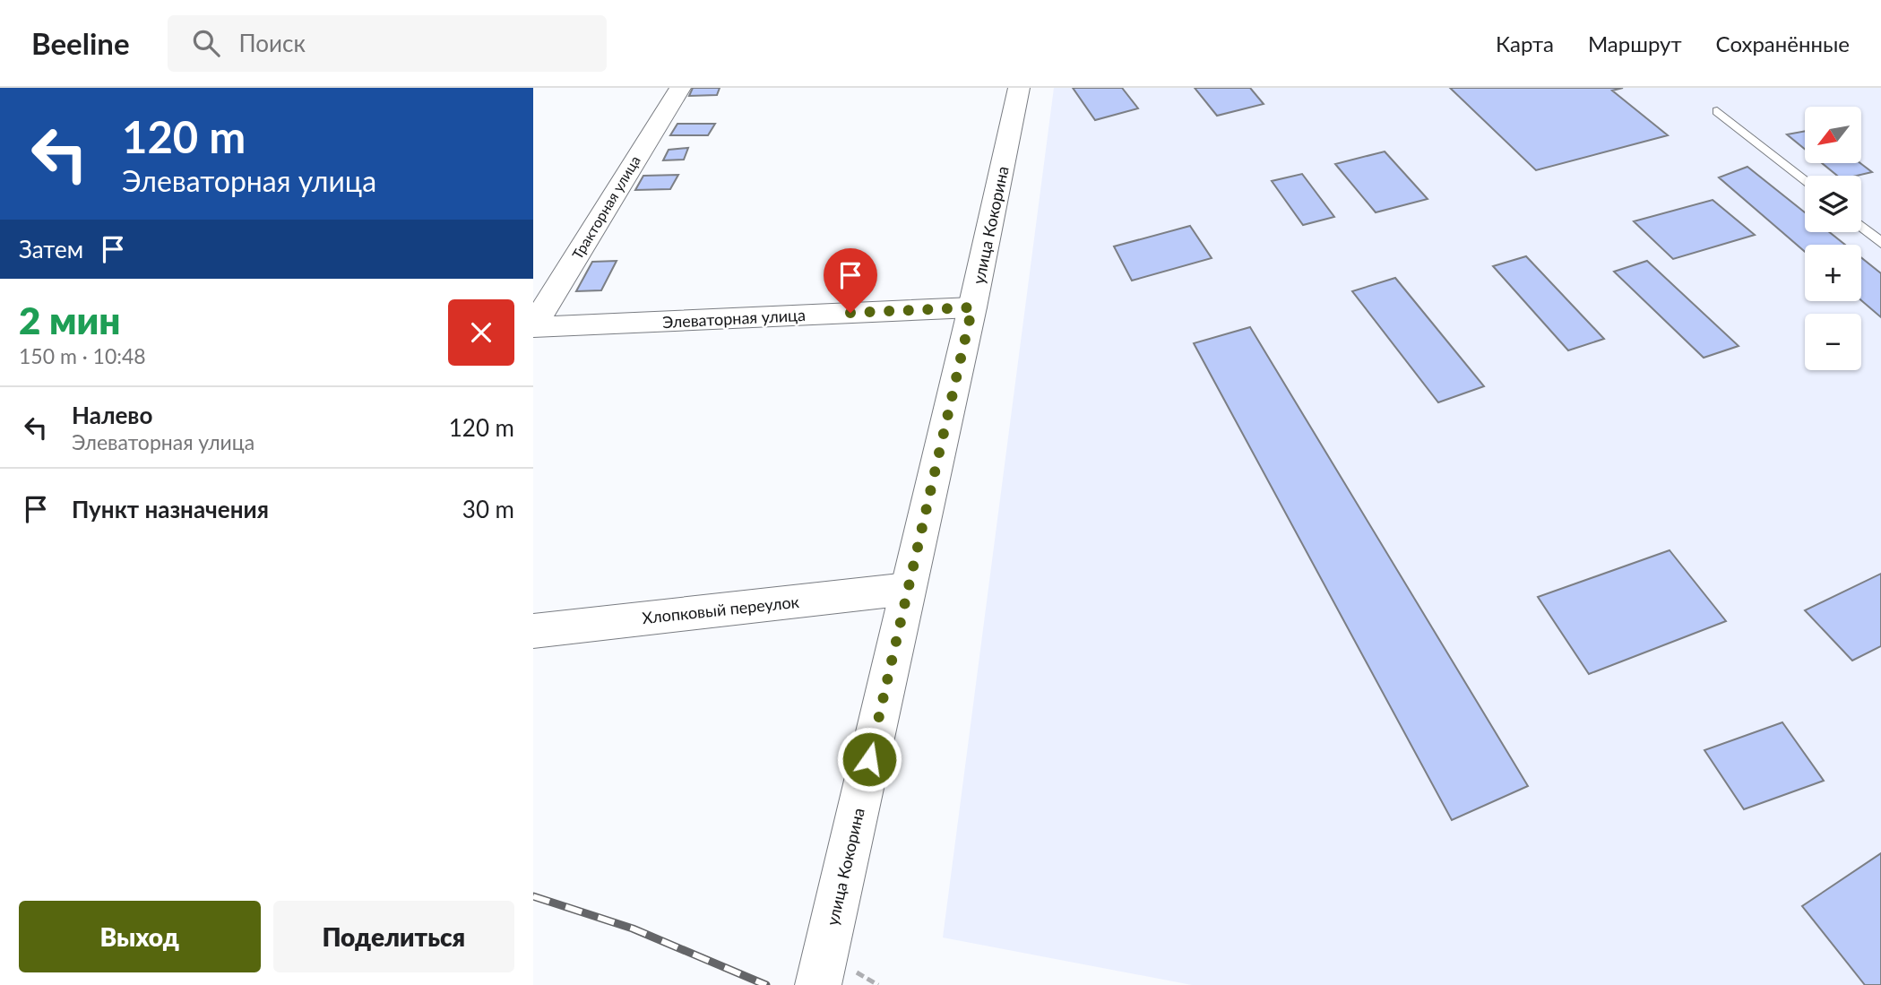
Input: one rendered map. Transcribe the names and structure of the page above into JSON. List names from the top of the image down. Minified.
{"streets":{"street":["Тракторная улица","улица Кокорина","Элеваторная улица","Хлопковый переулок"]},"crossings":[["Тракторная улица","Элеваторная улица"],["улица Кокорина","Элеваторная улица"],["улица Кокорина","Хлопковый переулок"]],"north":"bottom left","page":{"header":"Beeline","search":"Поиск","nav":["Карта","Маршрут","Сохранённые"],"turn":["120 m","Элеваторная улица"],"map_buttons":["+","−"],"then":"Затем","heading":["2 мин","150 m · 10:48"],"list":[{"name":"Налево","note":"Элеваторная улица","value":"120 m"},{"name":"Пункт назначения","value":"30 m"}],"buttons":["Выход","Поделиться"]}}
